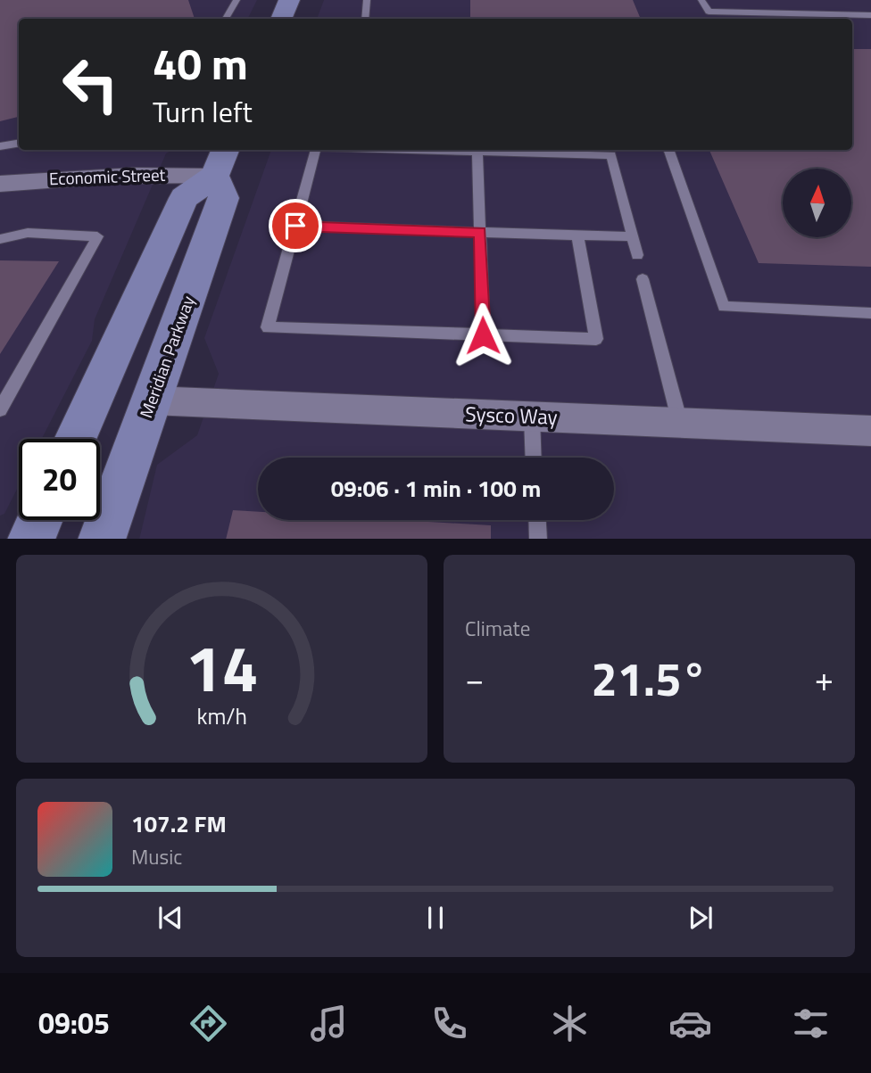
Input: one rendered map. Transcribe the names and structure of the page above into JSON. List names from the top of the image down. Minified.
{"streets":{"main road":["Meridian Parkway"],"street":["Economic Street","Sysco Way"]},"crossings":[["Economic Street","Meridian Parkway"],["Meridian Parkway","Sysco Way"]],"north":"top","page":{"turn":["40 m","Turn left"],"limit":"20","trip":"09:06 · 1 min · 100 m","tile":"Climate","heat":["−","21.5°","+"],"song":["107.2 FM","Music"],"tabs":"09:05","gauge":["14","km/h"]}}
